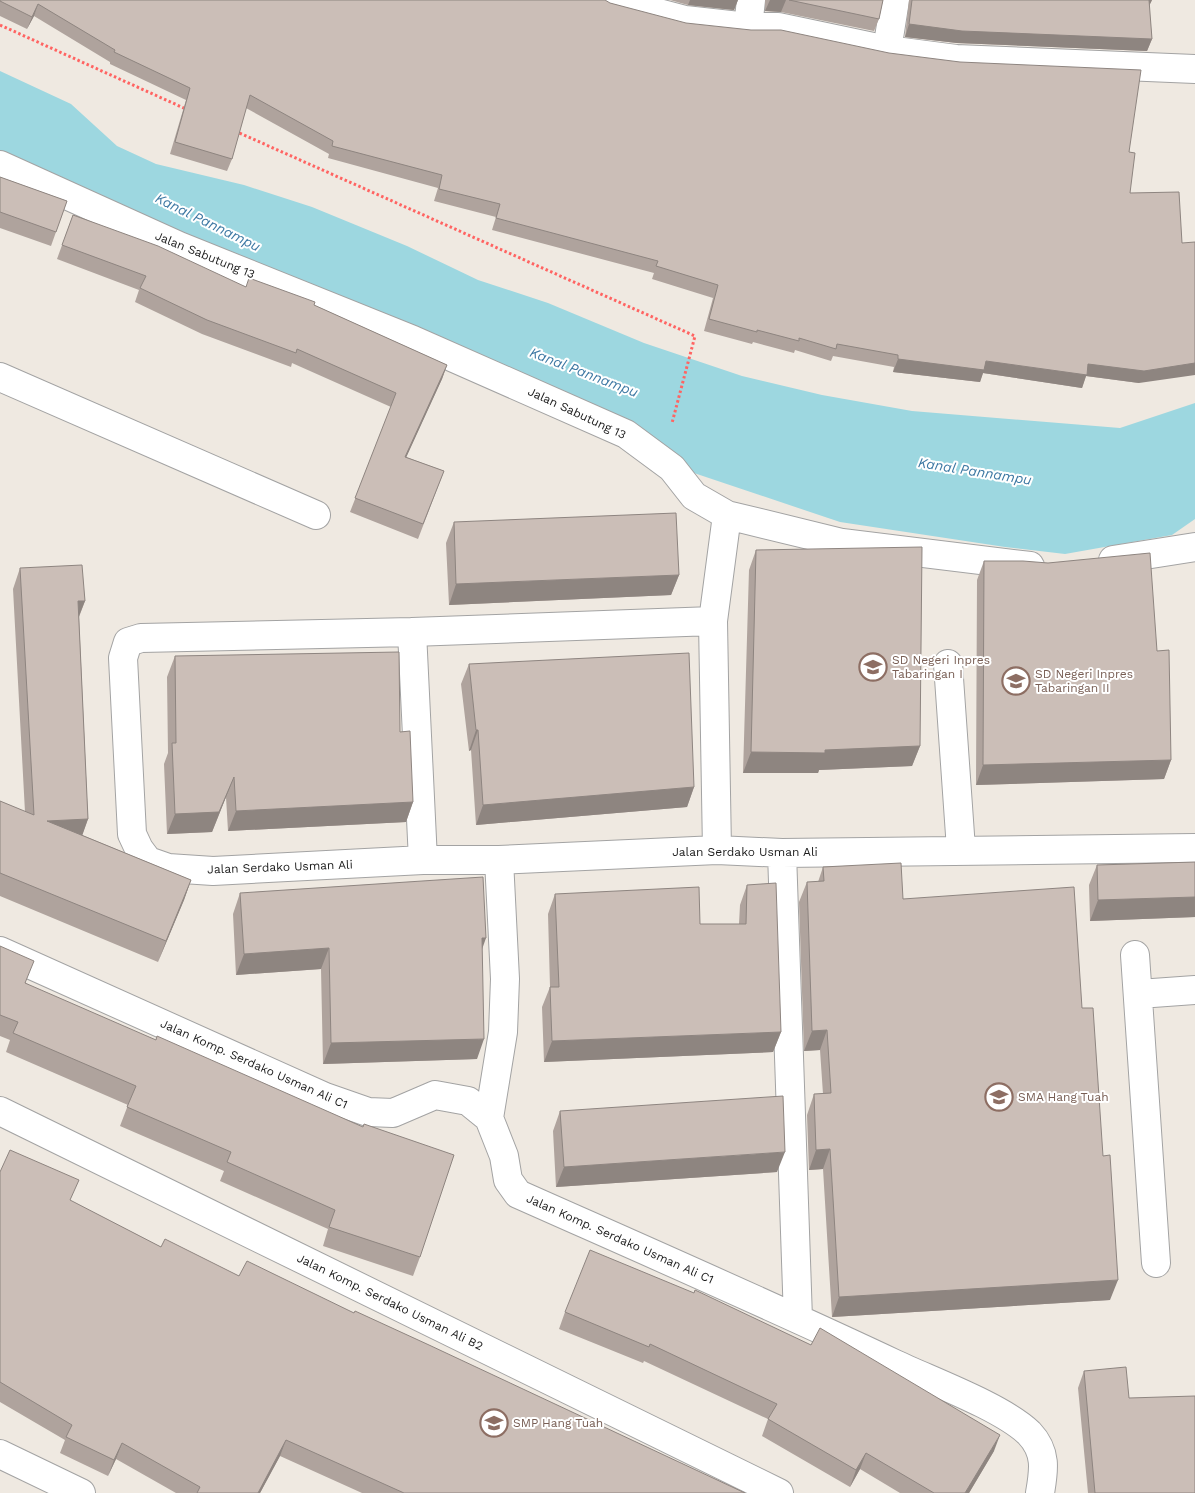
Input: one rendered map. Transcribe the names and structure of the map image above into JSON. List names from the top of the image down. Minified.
{"streets":{"street":["Jalan Sabutung 13","Jalan Serdako Usman Ali","Jalan Komp. Serdako Usman Ali C1","Jalan Komp. Serdako Usman Ali B2"]},"water":["Kanal Pannampu"],"places":{"school or university":["SD Negeri Inpres Tabaringan I","SD Negeri Inpres Tabaringan II","SMA Hang Tuah","SMP Hang Tuah"]}}
